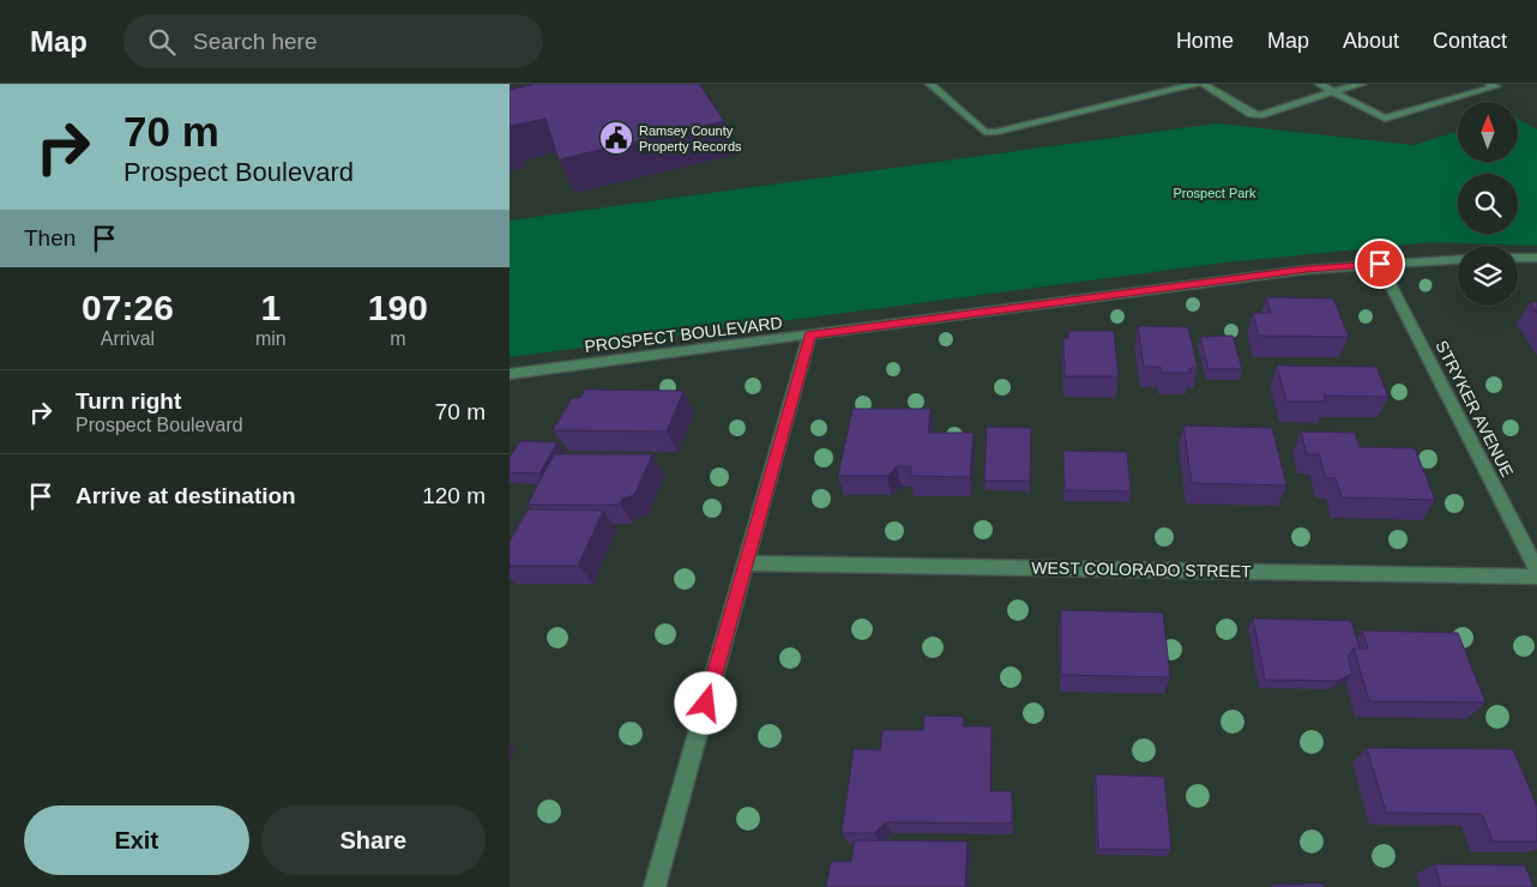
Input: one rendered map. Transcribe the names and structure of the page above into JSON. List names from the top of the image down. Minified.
{"streets":{"street":["PROSPECT BOULEVARD","STRYKER AVENUE","WEST COLORADO STREET"]},"crossings":[["PROSPECT BOULEVARD","STRYKER AVENUE"]],"parks":["Prospect Park"],"places":{"public building":["Ramsey County Property Records"]},"north":"top","page":{"header":"Map","search":"Search here","nav":["Home","Map","About","Contact"],"turn":["70 m","Prospect Boulevard"],"then":"Then","eta":["07:26","Arrival","1","min","190","m"],"list":[{"name":"Turn right","note":"Prospect Boulevard","value":"70 m"},{"name":"Arrive at destination","value":"120 m"}],"buttons":["Exit","Share"]}}
